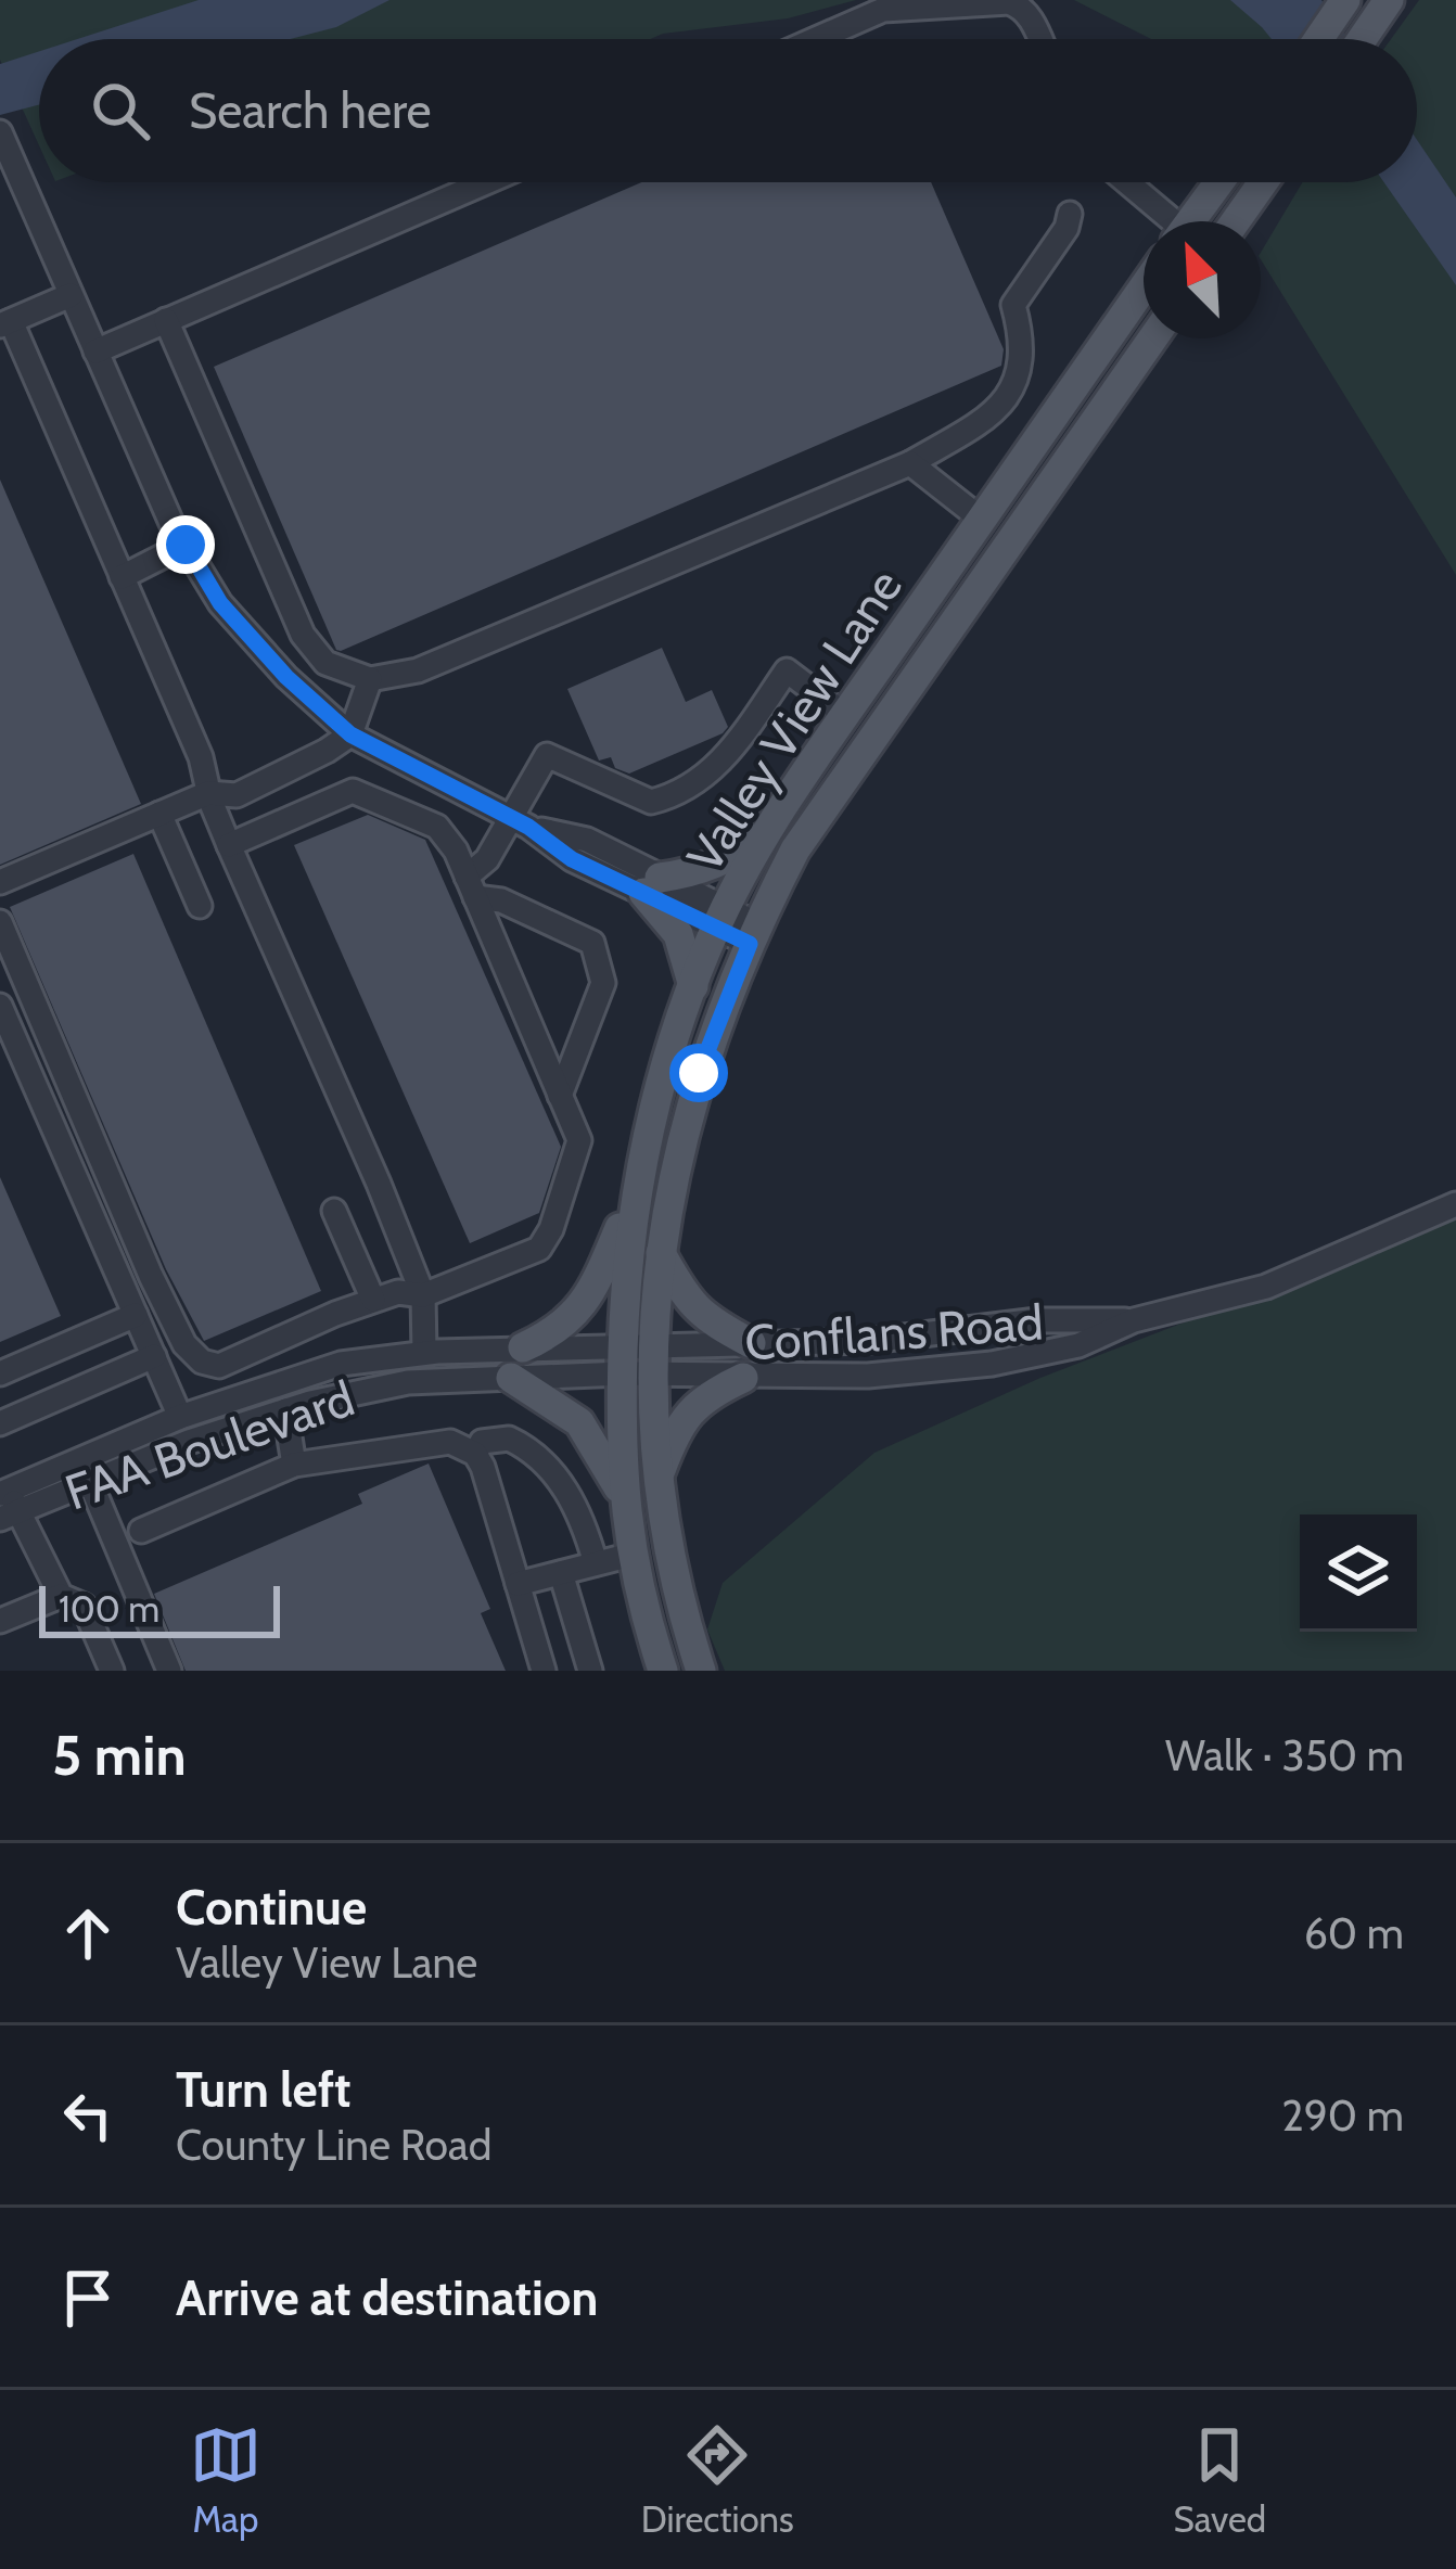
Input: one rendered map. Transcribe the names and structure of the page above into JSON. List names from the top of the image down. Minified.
{"streets":{"main road":["Valley View Lane"],"street":["Conflans Road","FAA Boulevard"]},"crossings":[["Valley View Lane","Conflans Road"],["Valley View Lane","FAA Boulevard"],["Conflans Road","FAA Boulevard"]],"scale_bar":"100 m","north":"top left","page":{"search":"Search here","scale":"100 m","heading":["5 min","Walk · 350 m"],"list":[["Continue","Valley View Lane","60 m"],["Turn left","County Line Road","290 m"],"Arrive at destination"],"nav":["Map","Directions","Saved"]}}
